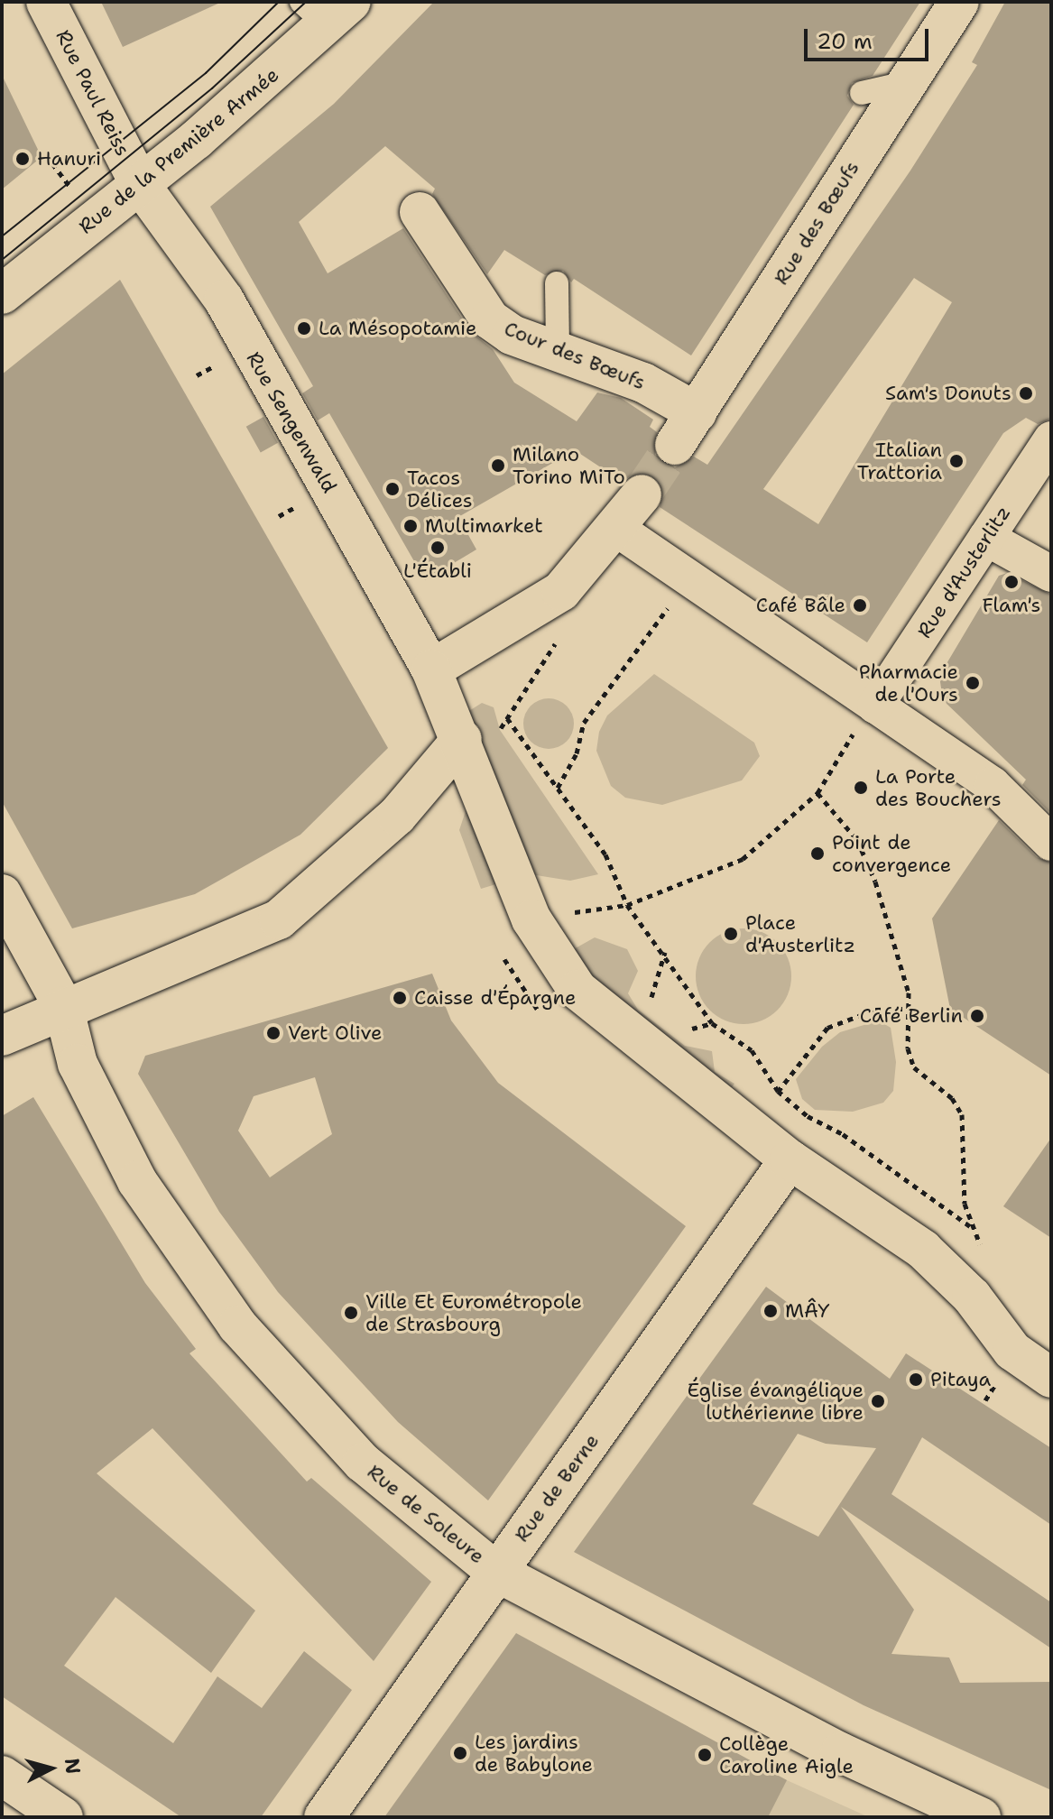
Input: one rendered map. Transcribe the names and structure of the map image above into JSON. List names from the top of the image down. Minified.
{"streets":{"street":["Rue Paul Reiss","Rue de la Première Armée","Rue des Bœufs","Cour des Bœufs","Rue Sengenwald","Rue d'Austerlitz","Rue de Berne","Rue de Soleure"]},"crossings":[["Rue Paul Reiss","Rue de la Première Armée"],["Rue Paul Reiss","Rue Sengenwald"],["Rue de la Première Armée","Rue Sengenwald"],["Rue des Bœufs","Cour des Bœufs"],["Rue de Berne","Rue de Soleure"]],"places":["Hanuri","La Mésopotamie","Sam's Donuts","Italian Trattoria","Milano Torino MiTo","Tacos Délices","Multimarket","L'Établi","Flam's","Café Bâle","Pharmacie de l'Ours","La Porte des Bouchers","Point de convergence","Place d'Austerlitz","Caisse d'Épargne","Café Berlin","Vert Olive","MÂY","Ville Et Eurométropole de Strasbourg","Pitaya","Église évangélique luthérienne libre","Les jardins de Babylone","Collège Caroline Aigle"],"scale_bar":"20 m","north":"right"}
